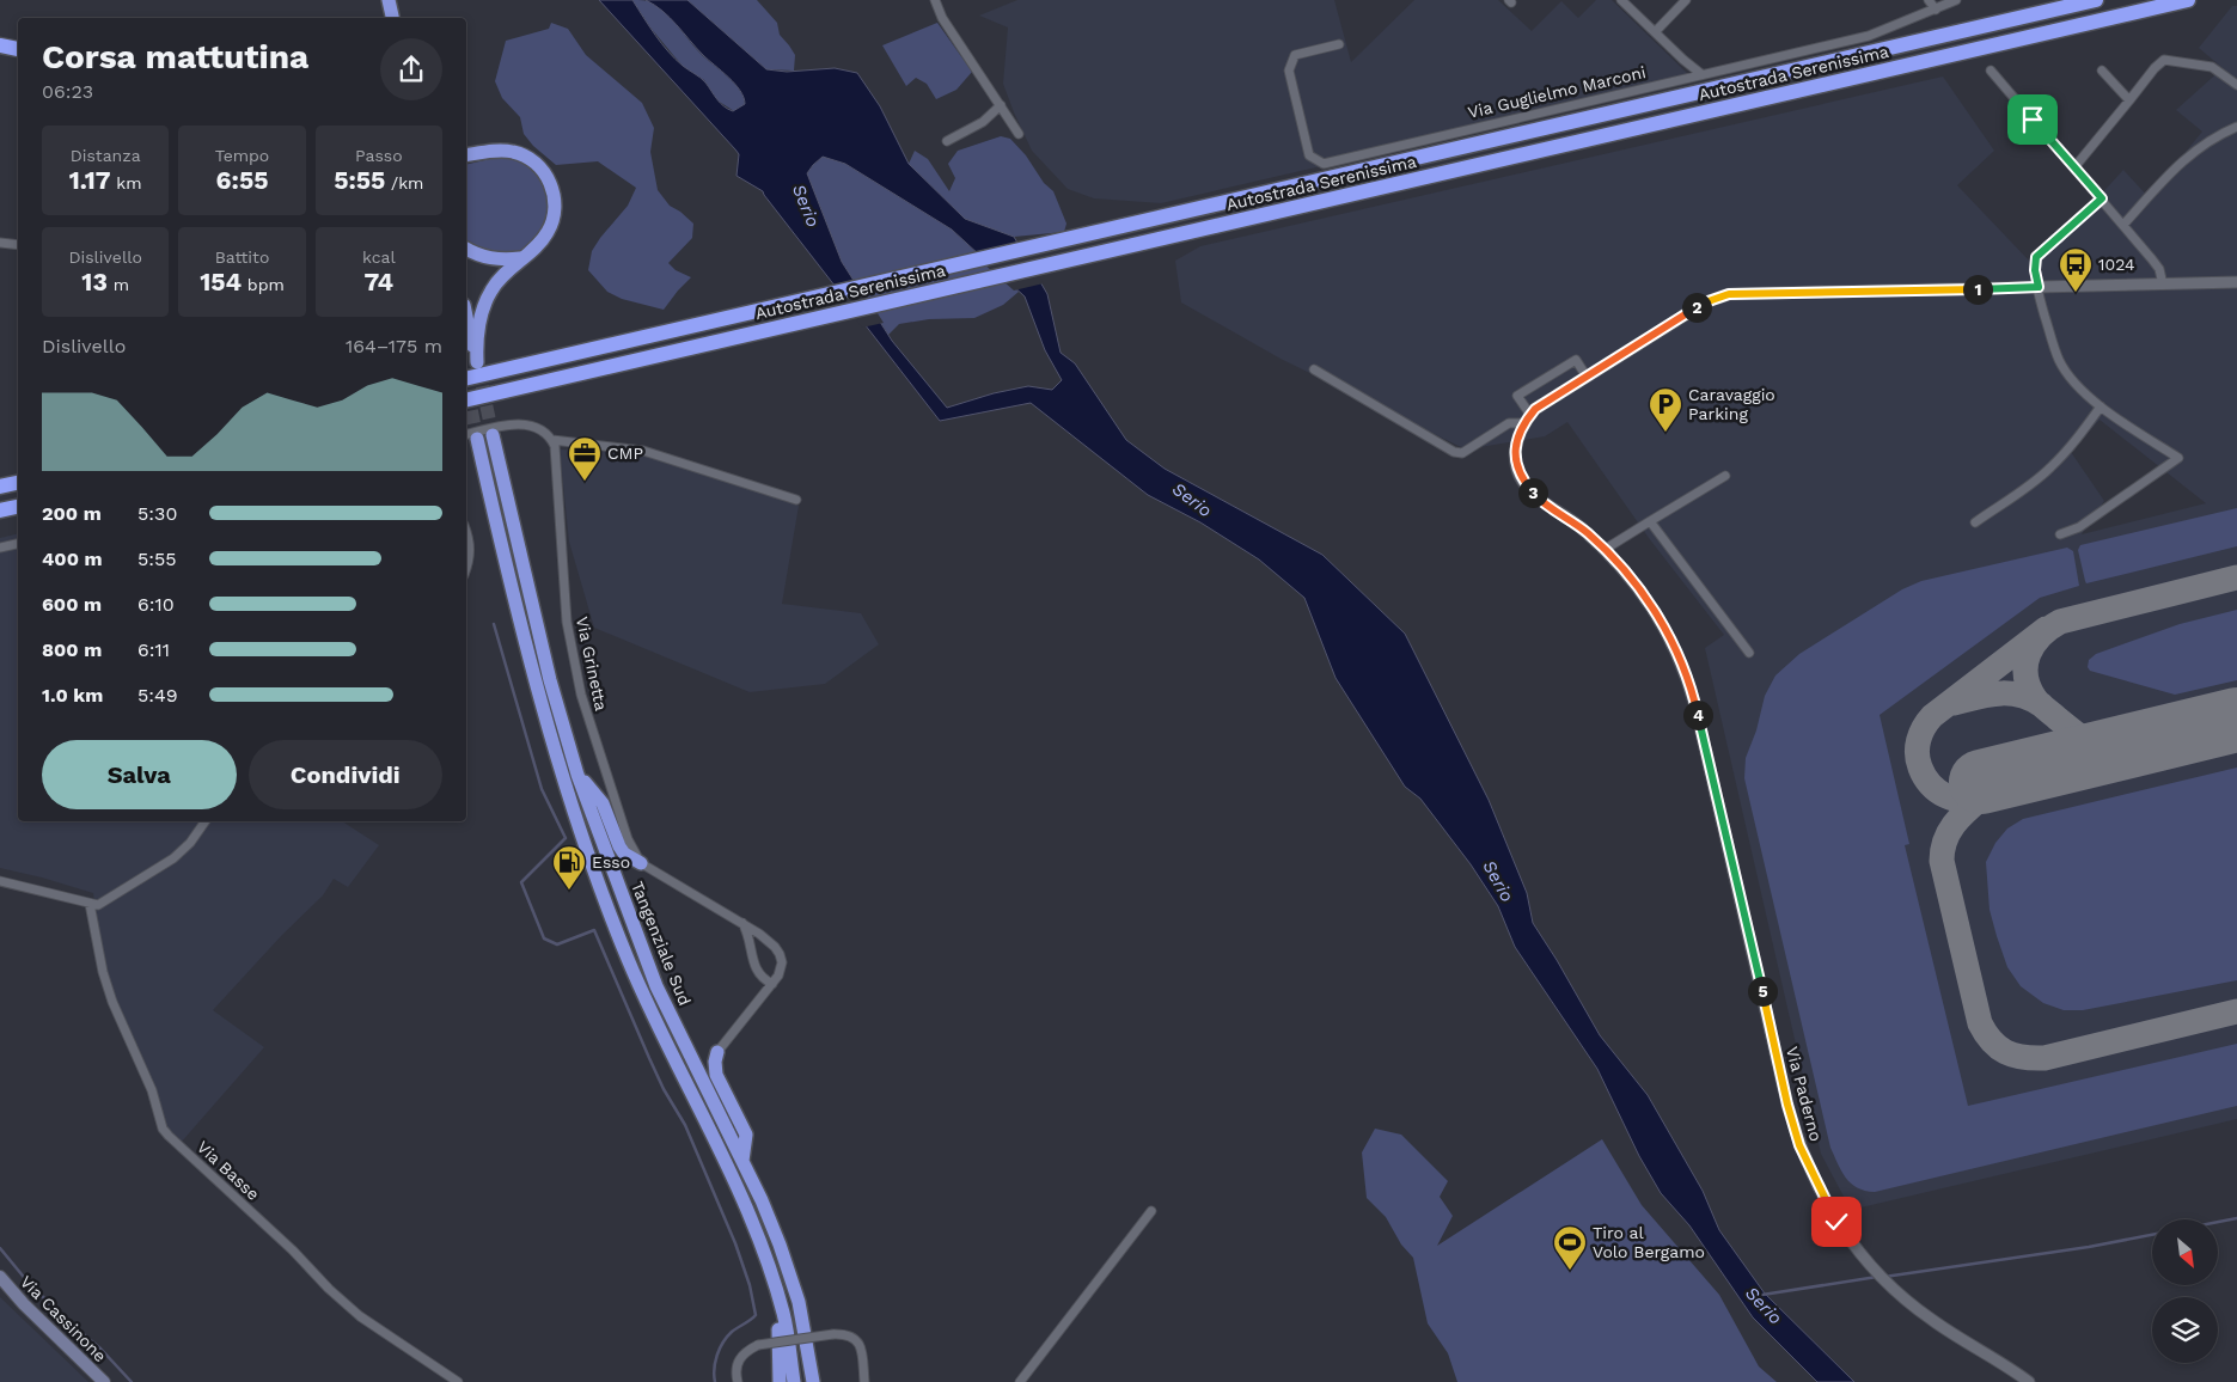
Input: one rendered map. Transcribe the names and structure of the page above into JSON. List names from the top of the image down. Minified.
{"streets":{"highway":["Autostrada Serenissima","Tangenziale Sud"],"main road":["Via Cassinone"],"street":["Via Guglielmo Marconi","Via Grinetta","Via Paderno","Via Basse"]},"water":["Serio"],"places":{"bus stop":["1024"],"parking":["Caravaggio Parking"],"office":["CMP"],"fuel station":["Esso"],"sports":["Tiro al Volo Bergamo"]},"north":"bottom right","page":{"heading":["Corsa mattutina","06:23"],"stats":[["Distanza","1.17 km"],["Tempo","6:55"],["Passo","5:55 /km"],["Dislivello","13 m"],["Battito","154 bpm"],["kcal","74"]],"pins":["1","2","3","4","5"],"chart":["Dislivello","164–175 m"],"list":[{"name":"200 m","note":"5:30"},{"name":"400 m","note":"5:55"},{"name":"600 m","note":"6:10"},{"name":"800 m","note":"6:11"},{"name":"1.0 km","note":"5:49"}],"buttons":["Salva","Condividi"]}}
